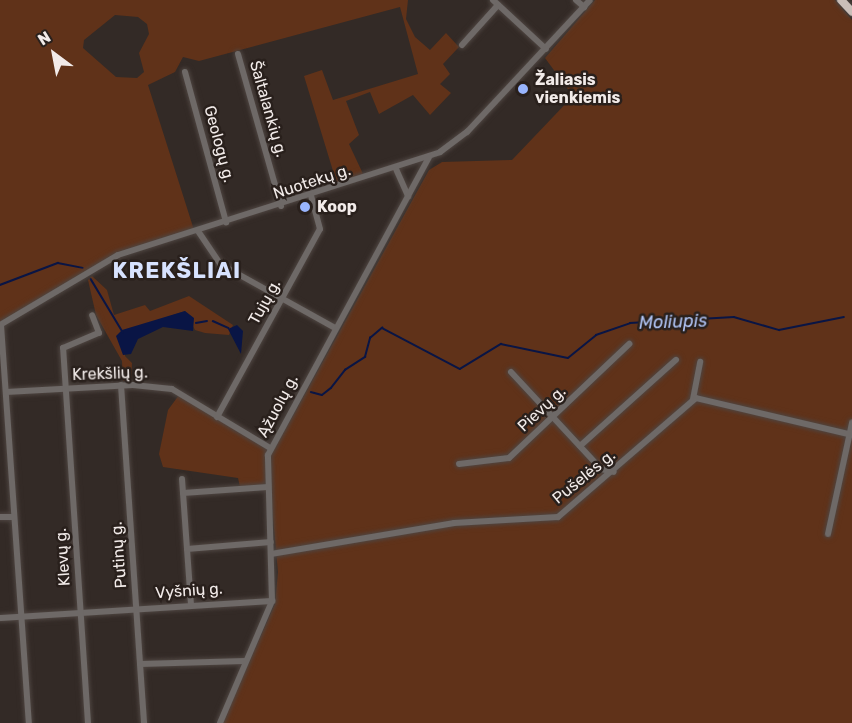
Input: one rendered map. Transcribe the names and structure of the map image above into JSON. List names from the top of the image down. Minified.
{"streets":{"street":["Šaltalankių g.","Geologų g.","Nuotekų g.","Tujų g.","Krekšlių g.","Ąžuolų g.","Pievų g.","Pušelės g.","Putinų g.","Klevų g.","Vyšnių g."]},"crossings":[["Šaltalankių g.","Nuotekų g."],["Geologų g.","Nuotekų g."],["Nuotekų g.","Tujų g."],["Nuotekų g.","Ąžuolų g."],["Tujų g.","Krekšlių g."],["Krekšlių g.","Ąžuolų g."],["Krekšlių g.","Putinų g."],["Krekšlių g.","Klevų g."],["Ąžuolų g.","Pušelės g."],["Ąžuolų g.","Vyšnių g."],["Putinų g.","Vyšnių g."],["Klevų g.","Vyšnių g."]],"districts":["KREKŠLIAI"],"water":["Moliupis"],"places":["Žaliasis vienkiemis","Koop"],"north":"top left"}
